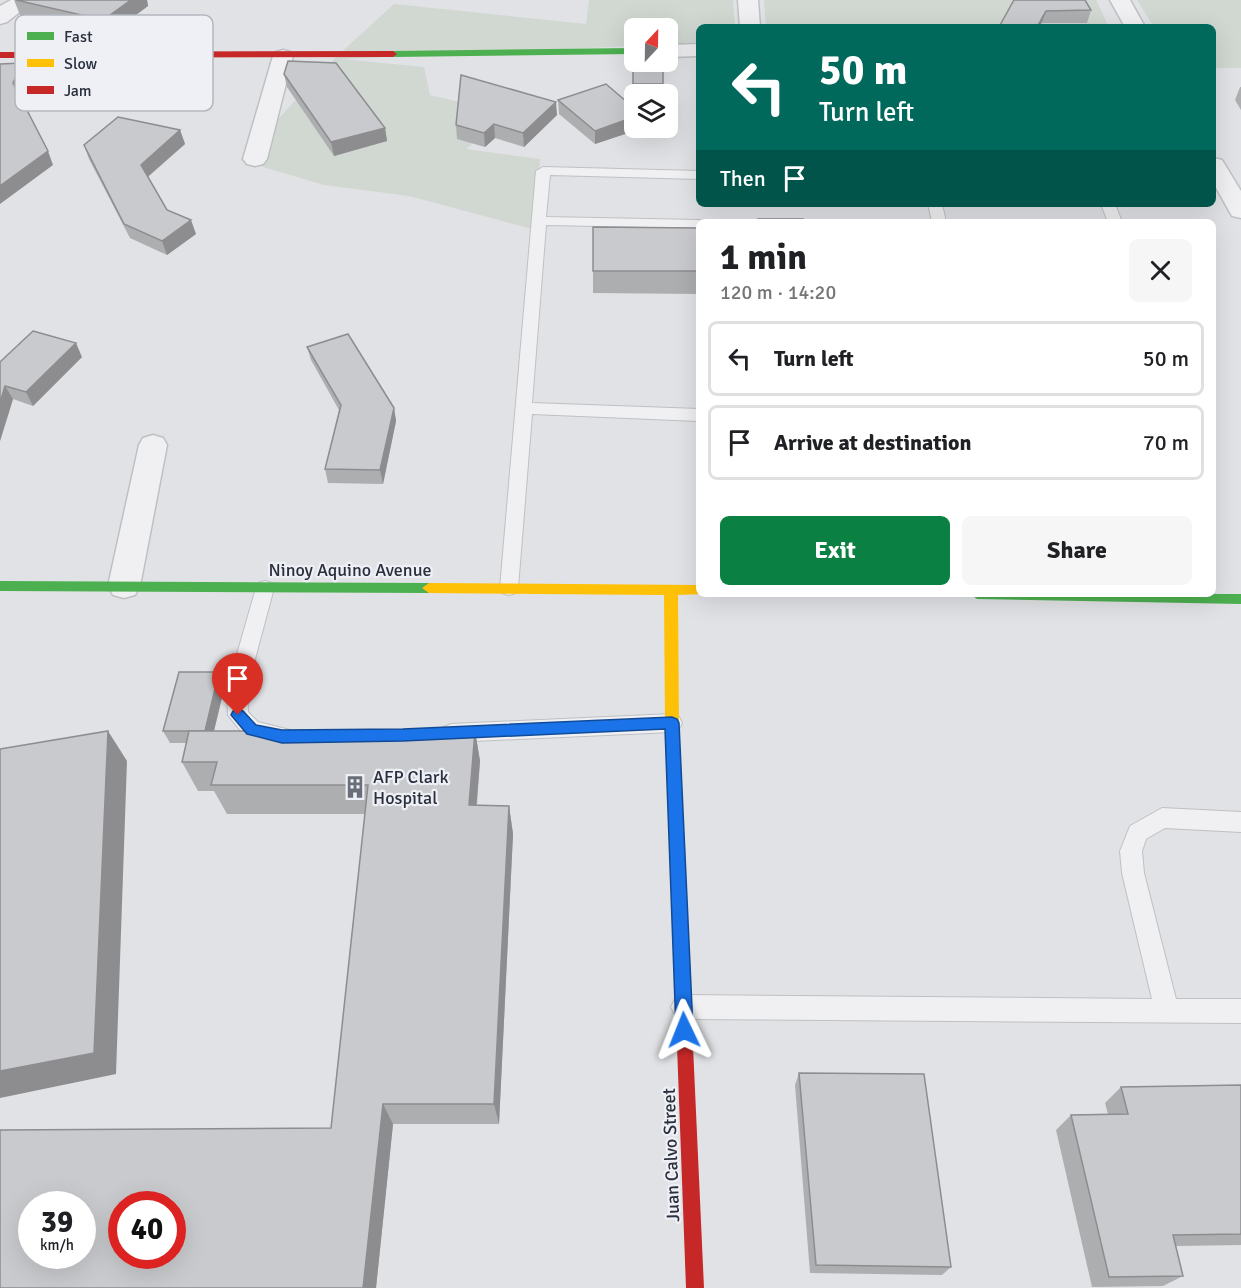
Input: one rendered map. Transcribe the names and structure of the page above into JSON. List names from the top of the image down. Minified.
{"streets":{"street":["Ninoy Aquino Avenue","Juan Calvo Street"]},"crossings":[["Ninoy Aquino Avenue","Juan Calvo Street"]],"places":{"building":["AFP Clark Hospital"]},"legend":["Fast","Slow","Jam"],"north":"top","page":{"turn":["50 m","Turn left"],"then":"Then","heading":["1 min","120 m · 14:20"],"list":[{"name":"Turn left","value":"50 m"},{"name":"Arrive at destination","value":"70 m"}],"buttons":["Exit","Share"],"speed":"39 km/h","limit":"40"}}
